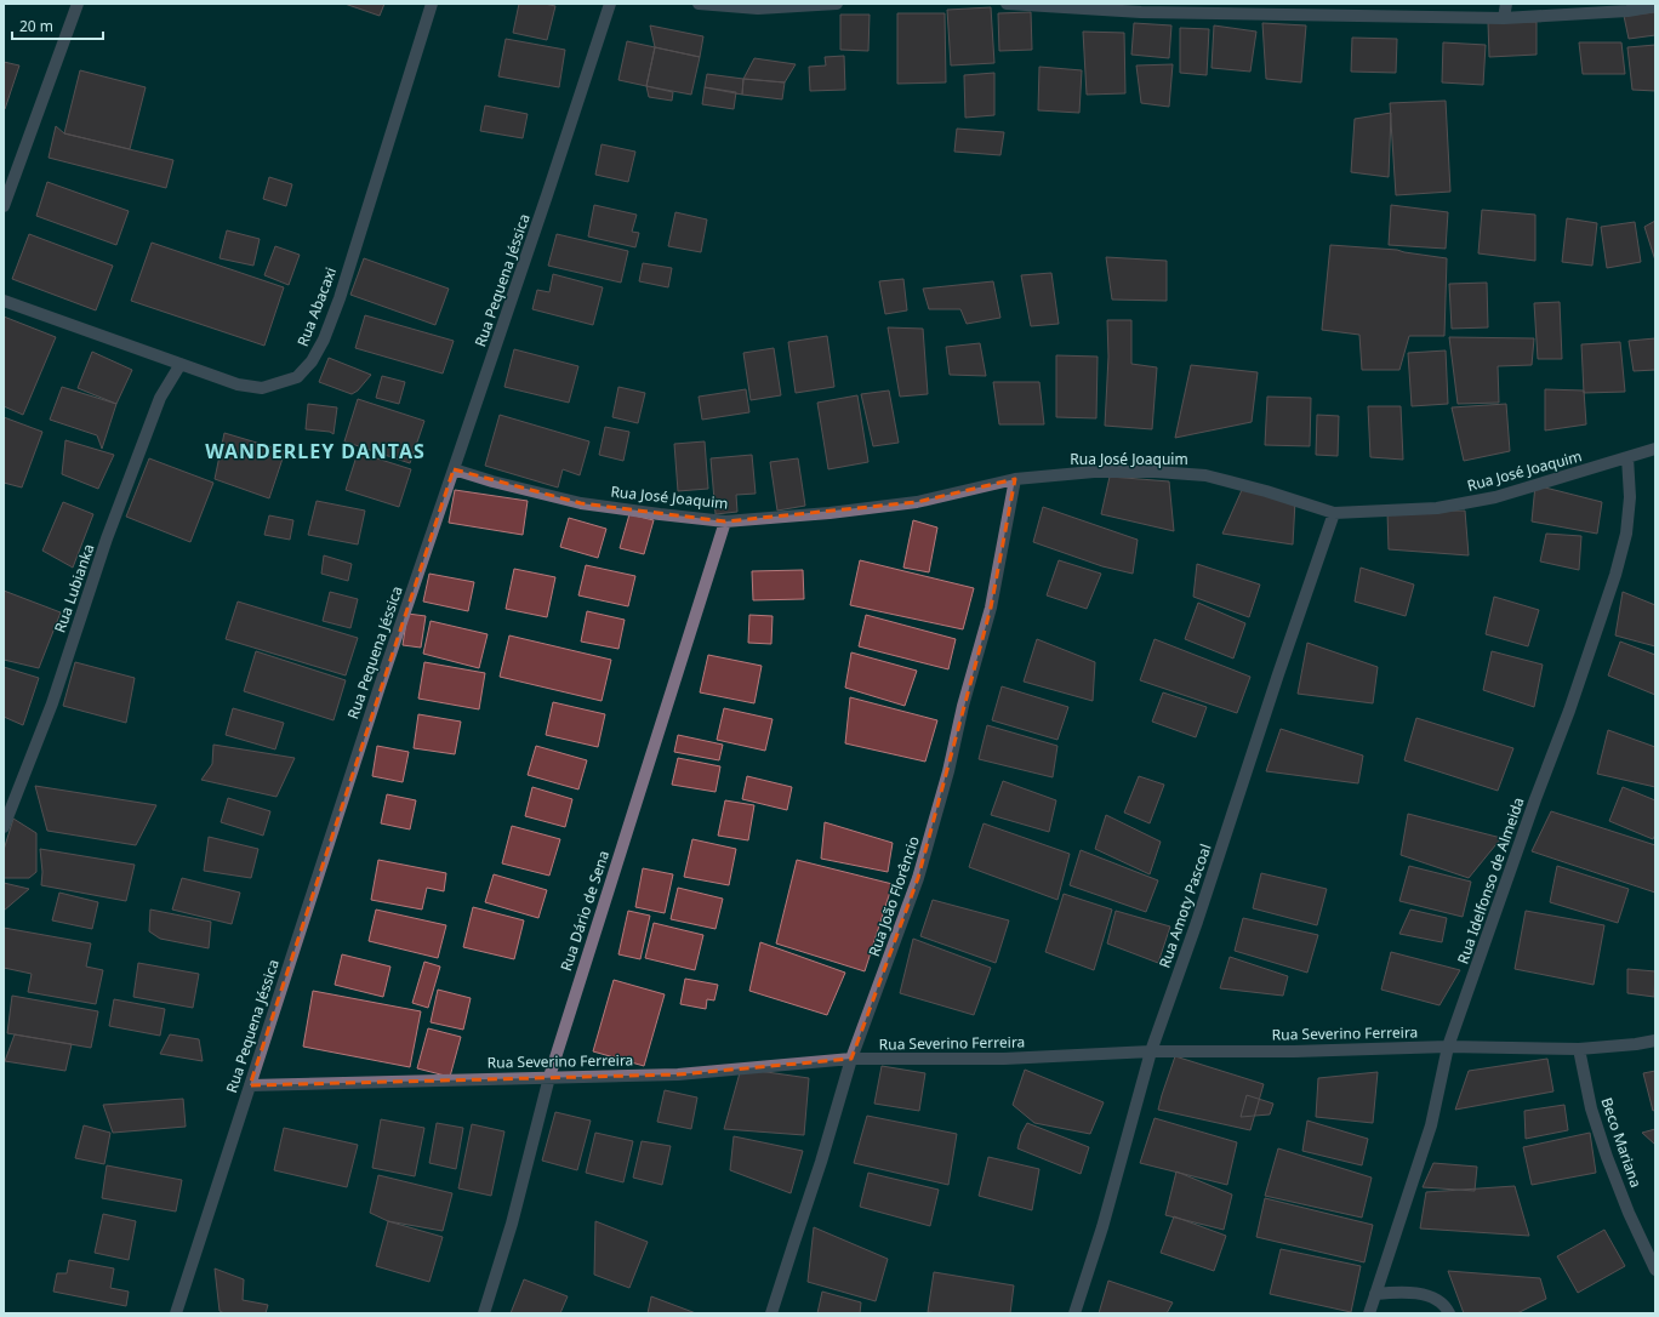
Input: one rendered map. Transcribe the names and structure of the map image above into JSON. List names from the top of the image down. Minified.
{"streets":{"street":["Rua Pequena Jéssica","Rua Abacaxi","Rua José Joaquim","Rua Lubianka","Rua Idelfonso de Almeida","Rua João Florêncio","Rua Amoty Pascoal","Rua Dário de Sena","Rua Severino Ferreira","Beco Mariana"]},"crossings":[["Rua Pequena Jéssica","Rua José Joaquim"],["Rua Pequena Jéssica","Rua Severino Ferreira"],["Rua Abacaxi","Rua Lubianka"],["Rua José Joaquim","Rua Idelfonso de Almeida"],["Rua José Joaquim","Rua João Florêncio"],["Rua José Joaquim","Rua Amoty Pascoal"],["Rua José Joaquim","Rua Dário de Sena"],["Rua Idelfonso de Almeida","Rua Severino Ferreira"],["Rua João Florêncio","Rua Severino Ferreira"],["Rua Amoty Pascoal","Rua Severino Ferreira"],["Rua Dário de Sena","Rua Severino Ferreira"],["Rua Severino Ferreira","Beco Mariana"]],"districts":["WANDERLEY DANTAS"],"scale_bar":"20 m"}
